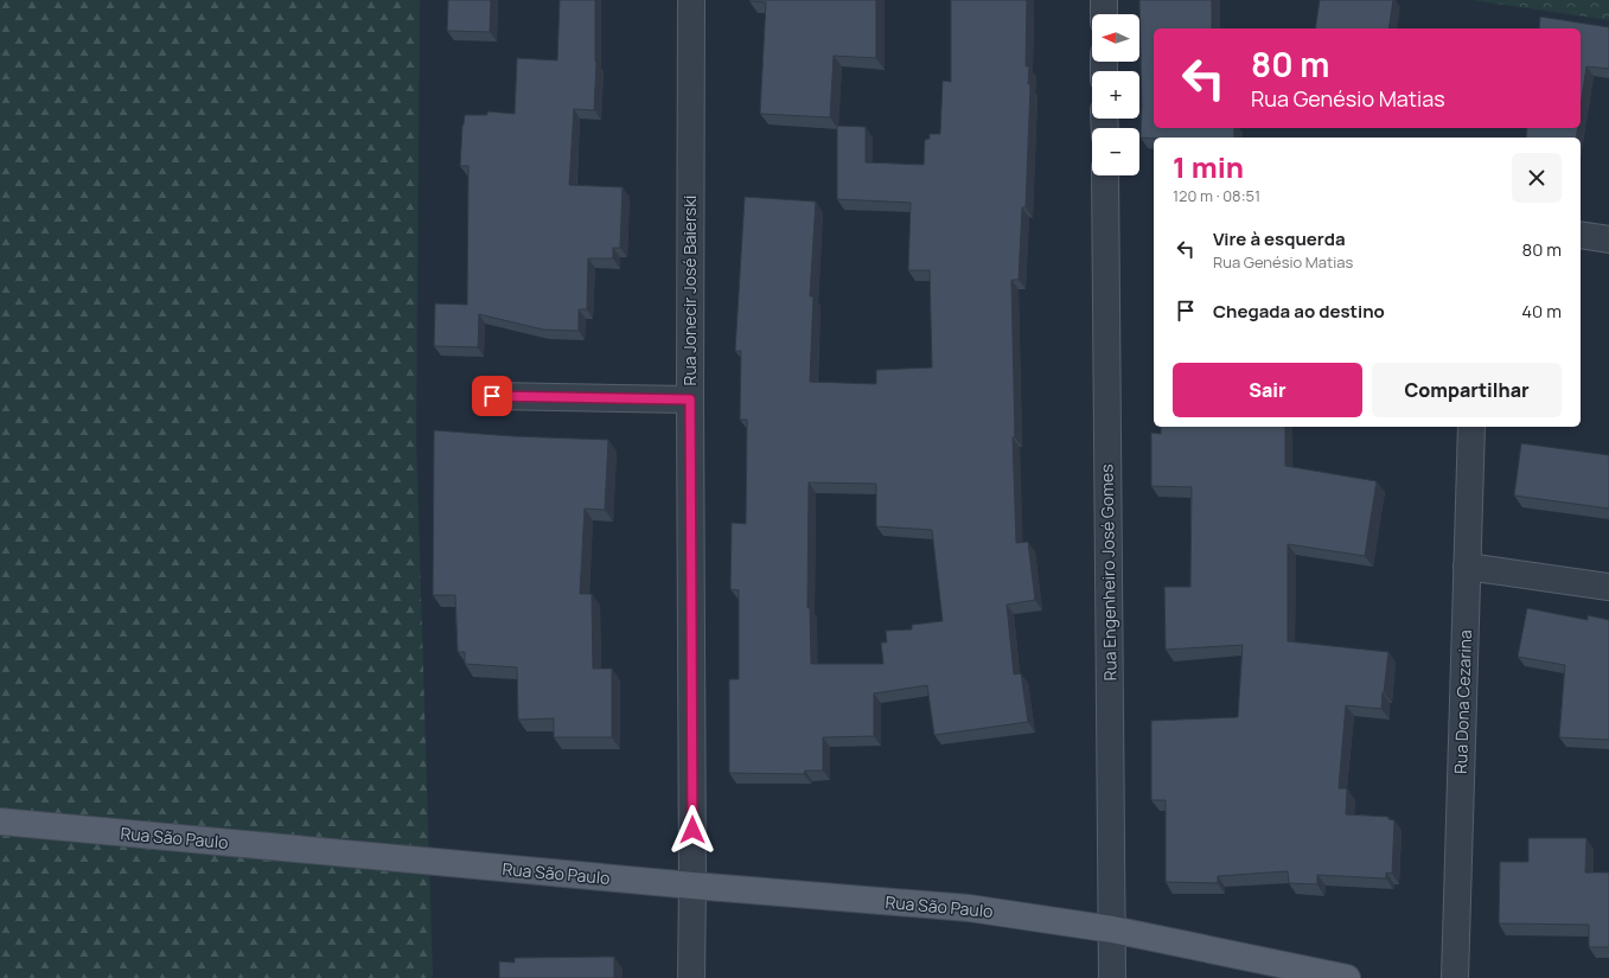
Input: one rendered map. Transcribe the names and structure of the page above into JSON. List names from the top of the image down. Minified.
{"streets":{"main road":["Rua São Paulo"],"street":["Rua Jonecir José Baierski","Rua Engenheiro José Gomes","Rua Dona Cezarina"]},"crossings":[["Rua Jonecir José Baierski","Rua São Paulo"],["Rua Engenheiro José Gomes","Rua São Paulo"]],"north":"left","page":{"map_buttons":["+","−"],"turn":["80 m","Rua Genésio Matias"],"heading":["1 min","120 m · 08:51"],"list":[{"name":"Vire à esquerda","note":"Rua Genésio Matias","value":"80 m"},{"name":"Chegada ao destino","value":"40 m"}],"buttons":["Sair","Compartilhar"]}}
